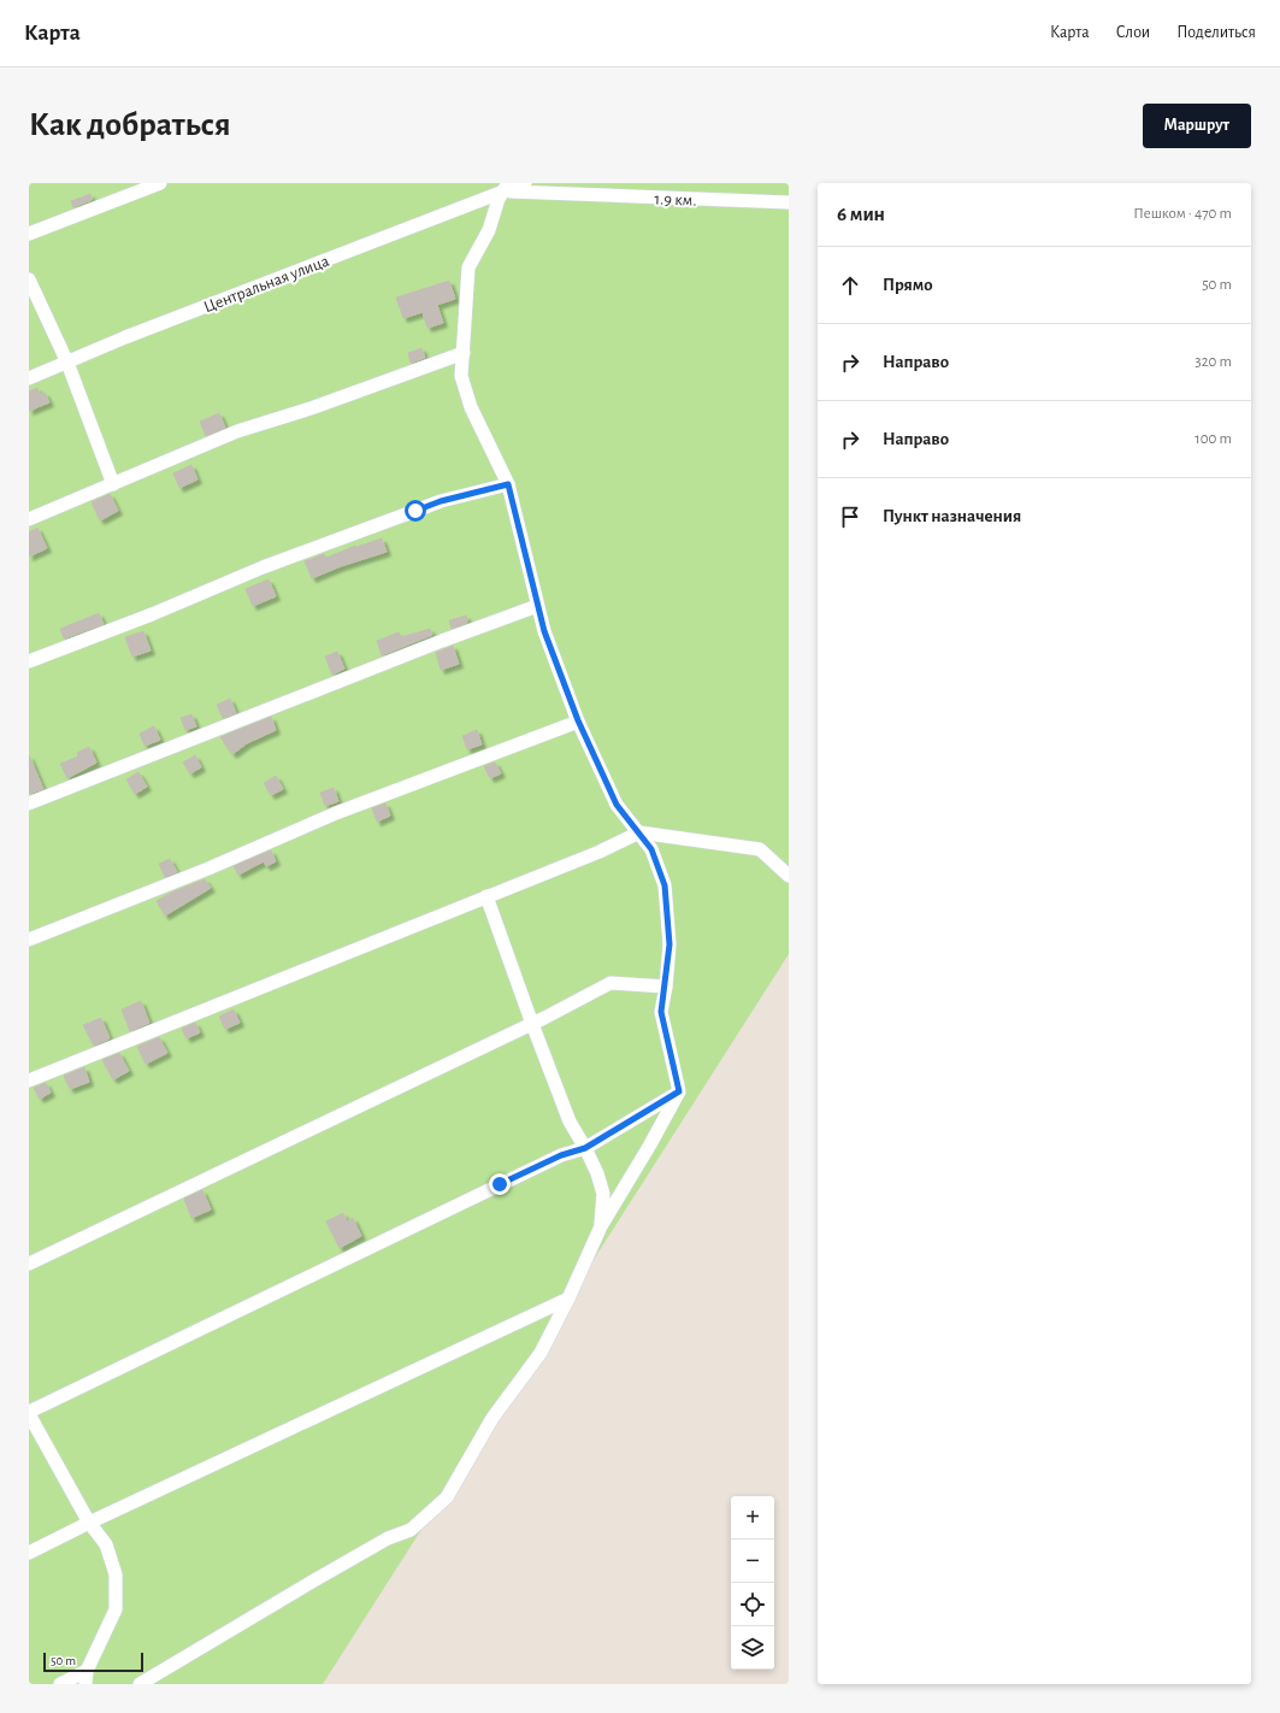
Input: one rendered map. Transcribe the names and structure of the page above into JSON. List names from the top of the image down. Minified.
{"streets":{"street":["1.9 км.","Центральная улица"]},"crossings":[["1.9 км.","Центральная улица"]],"scale_bar":"50 m","page":{"header":"Карта","nav":["Карта","Слои","Поделиться"],"buttons":"Маршрут","title":"Как добраться","heading":["6 мин","Пешком · 470 m"],"list":[["Прямо","50 m"],["Направо","320 m"],["Направо","100 m"],"Пункт назначения"],"map_buttons":["+","−"],"scale":"50 m"}}
